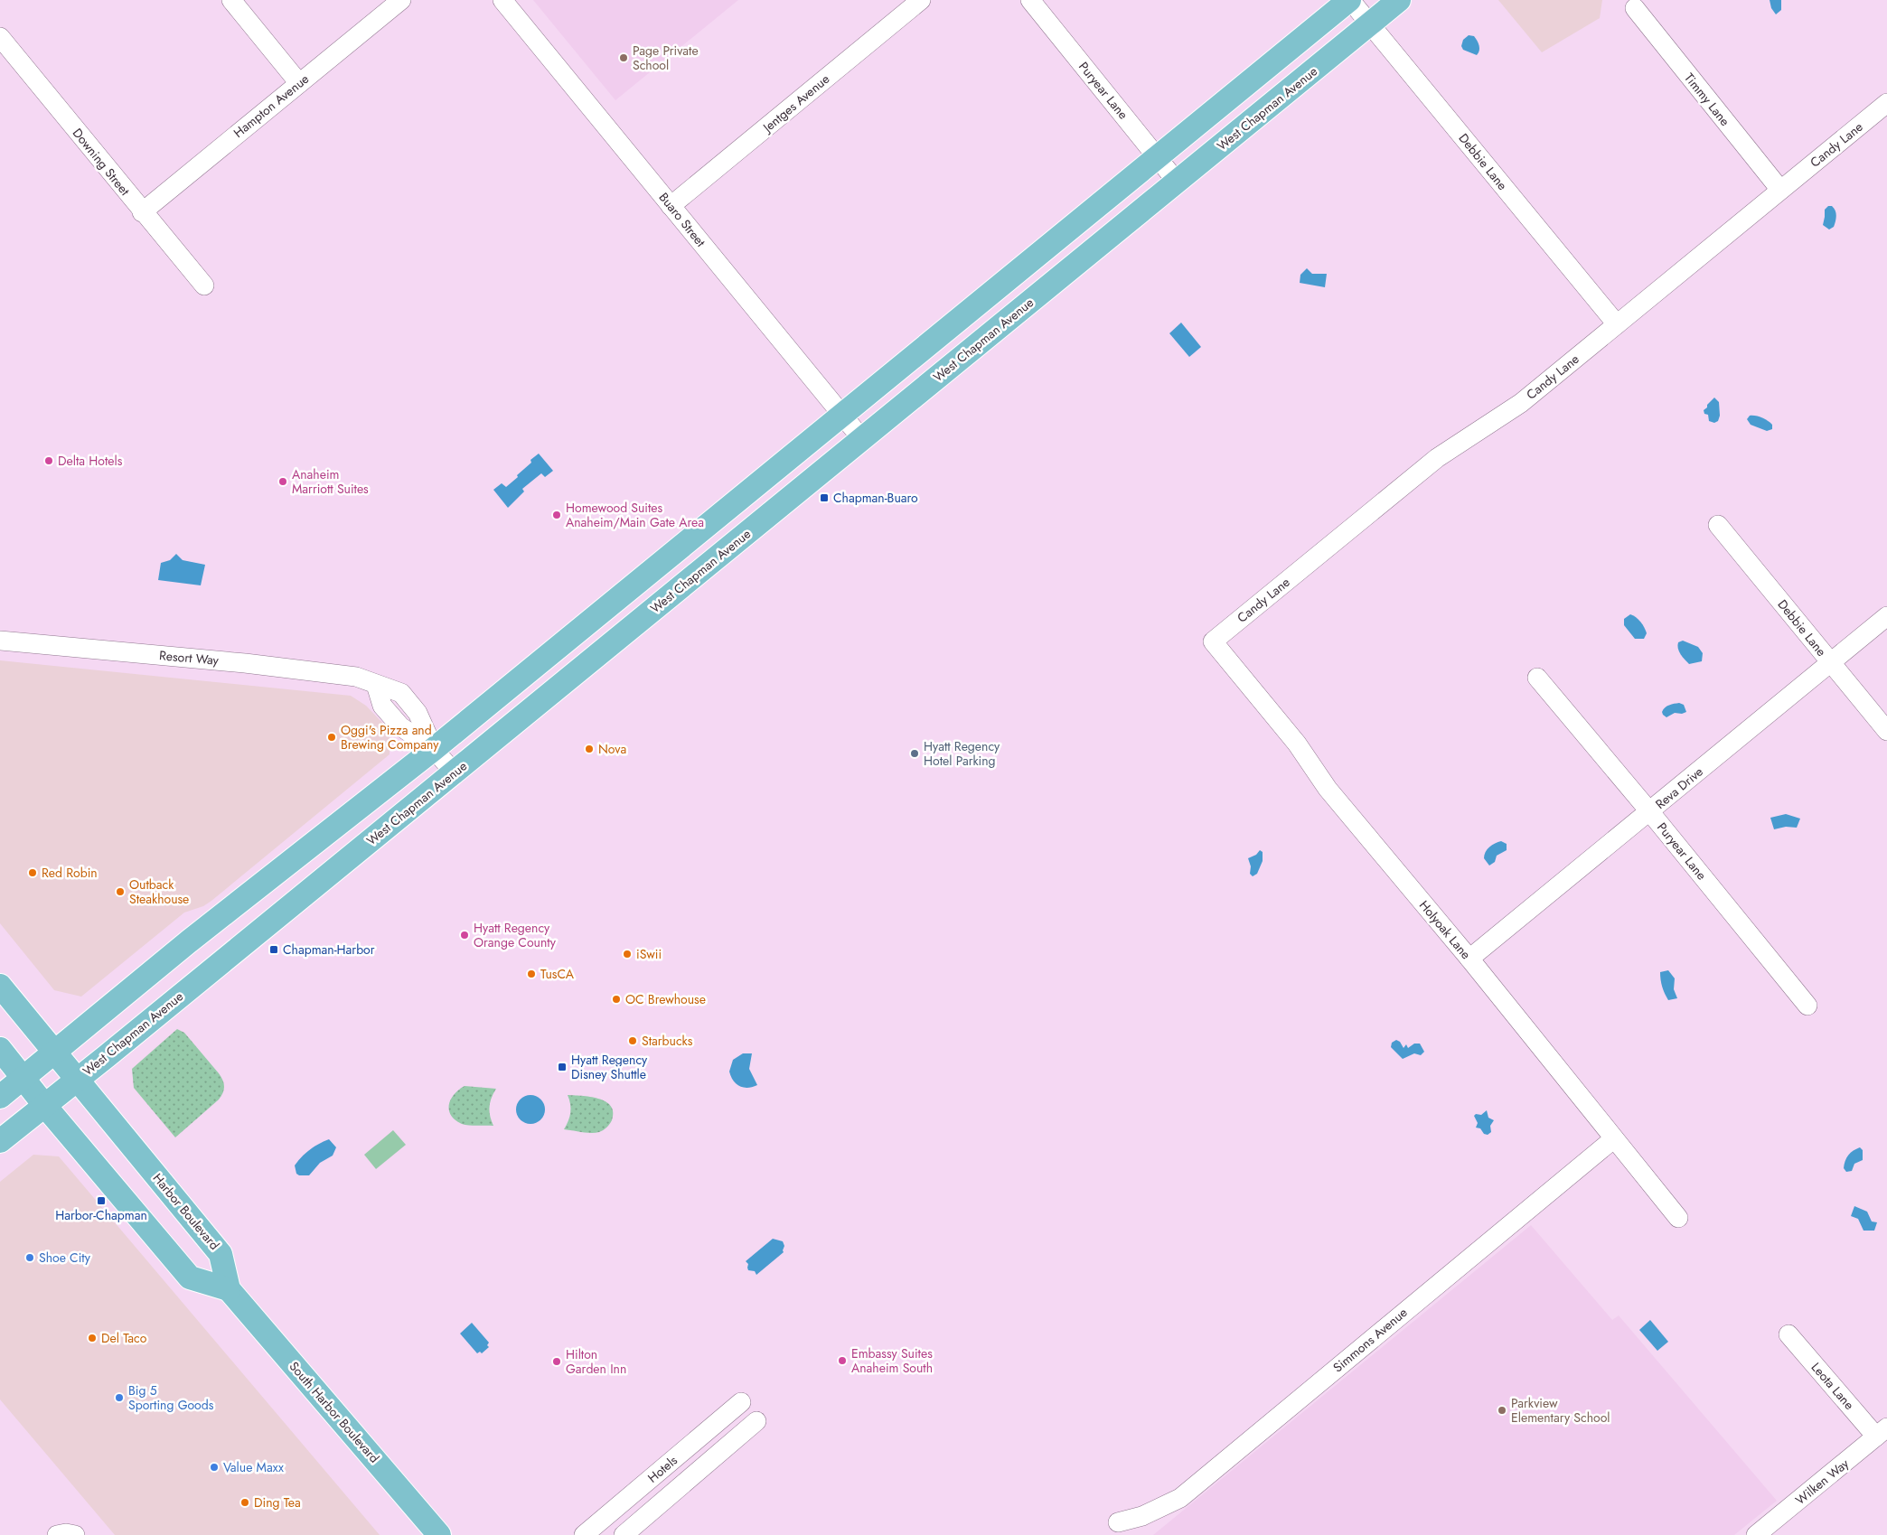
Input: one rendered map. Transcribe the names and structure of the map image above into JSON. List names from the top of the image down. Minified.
{"streets":{"main road":["West Chapman Avenue","Harbor Boulevard","South Harbor Boulevard"],"street":["Puryear Lane","Timmy Lane","Jentges Avenue","Hampton Avenue","Candy Lane","Downing Street","Debbie Lane","Buaro Street","Resort Way","Reva Drive","Holyoak Lane","Simmons Avenue","Leota Lane","Hotels","Wilken Way"]},"crossings":[["Puryear Lane","West Chapman Avenue"],["Puryear Lane","Reva Drive"],["Timmy Lane","Candy Lane"],["Jentges Avenue","Buaro Street"],["Hampton Avenue","Downing Street"],["West Chapman Avenue","Debbie Lane"],["West Chapman Avenue","Buaro Street"],["West Chapman Avenue","Resort Way"],["West Chapman Avenue","Harbor Boulevard"],["Candy Lane","Debbie Lane"],["Candy Lane","Holyoak Lane"],["Debbie Lane","Reva Drive"],["Reva Drive","Holyoak Lane"],["Holyoak Lane","Simmons Avenue"],["Harbor Boulevard","South Harbor Boulevard"],["Leota Lane","Wilken Way"]],"places":{"other":["Page Private School","Delta Hotels","Anaheim Marriott Suites","Homewood Suites Anaheim/Main Gate Area","Oggi's Pizza and Brewing Company","Nova","Hyatt Regency Hotel Parking","Red Robin","Outback Steakhouse","Hyatt Regency Orange County","iSwii","TusCA","OC Brewhouse","Starbucks","Shoe City","Del Taco","Embassy Suites Anaheim South","Hilton Garden Inn","Big 5 Sporting Goods","Parkview Elementary School","Value Maxx","Ding Tea"],"transit":["Chapman-Buaro","Chapman-Harbor","Hyatt Regency Disney Shuttle","Harbor-Chapman"]}}
